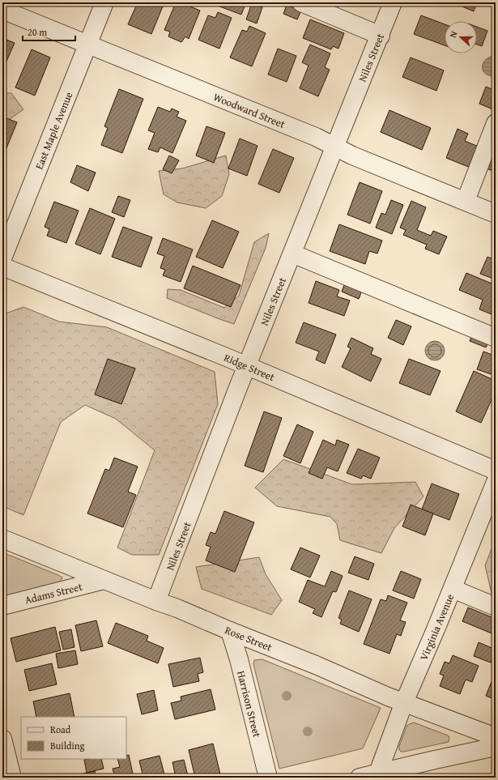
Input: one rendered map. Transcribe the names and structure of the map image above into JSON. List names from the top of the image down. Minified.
{"streets":{"street":["Niles Street","Woodward Street","East Maple Avenue","Ridge Street","Adams Street","Virginia Avenue","Rose Street","Harrison Street"]},"crossings":[["Niles Street","Woodward Street"],["Niles Street","Ridge Street"],["Niles Street","Rose Street"],["Woodward Street","East Maple Avenue"],["Adams Street","Rose Street"],["Virginia Avenue","Rose Street"],["Rose Street","Harrison Street"]],"legend":["Road","Building"],"scale_bar":"20 m","north":"left"}
